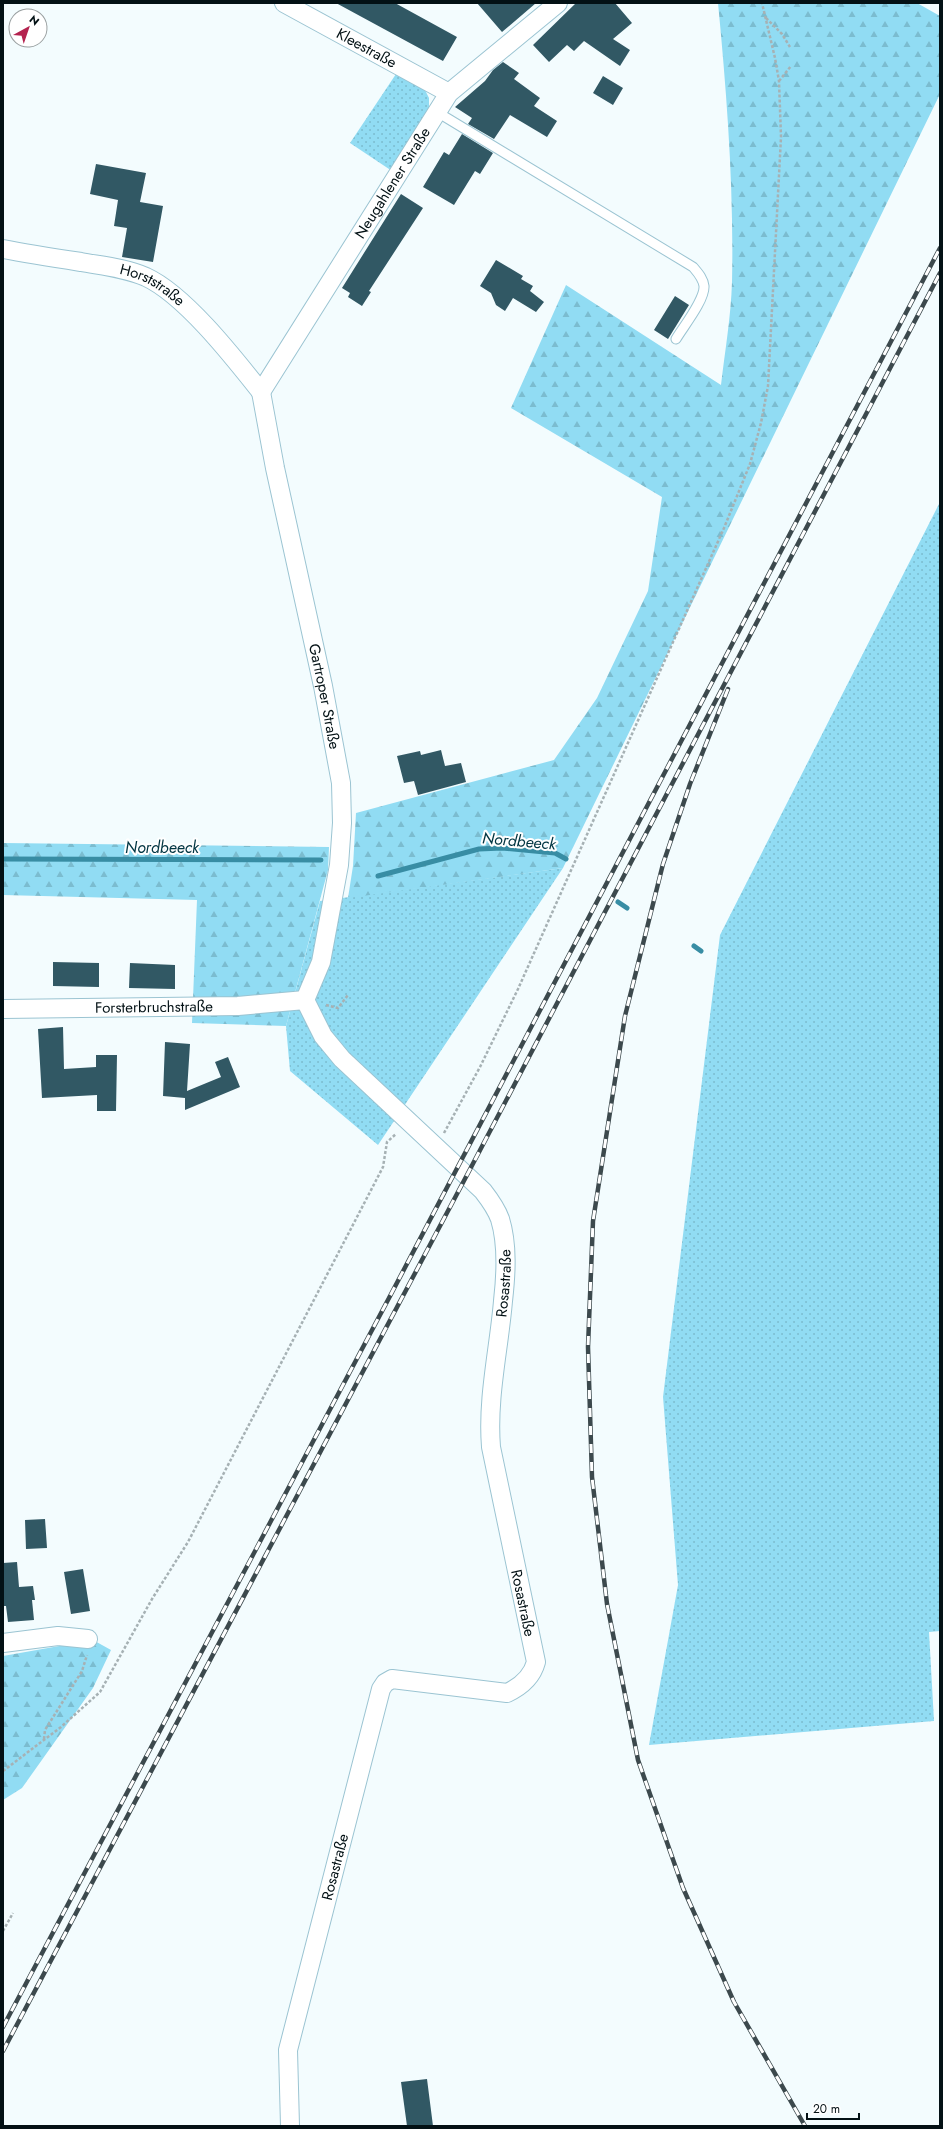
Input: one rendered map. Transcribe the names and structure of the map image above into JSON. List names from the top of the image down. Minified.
{"streets":{"street":["Kleestraße","Neugahlener Straße","Horststraße","Gartroper Straße","Forsterbruchstraße","Rosastraße"]},"crossings":[["Kleestraße","Neugahlener Straße"],["Neugahlener Straße","Horststraße"],["Neugahlener Straße","Gartroper Straße"],["Horststraße","Gartroper Straße"],["Gartroper Straße","Forsterbruchstraße"],["Gartroper Straße","Rosastraße"],["Forsterbruchstraße","Rosastraße"]],"water":["Nordbeeck"],"scale_bar":"20 m","north":"top right"}
